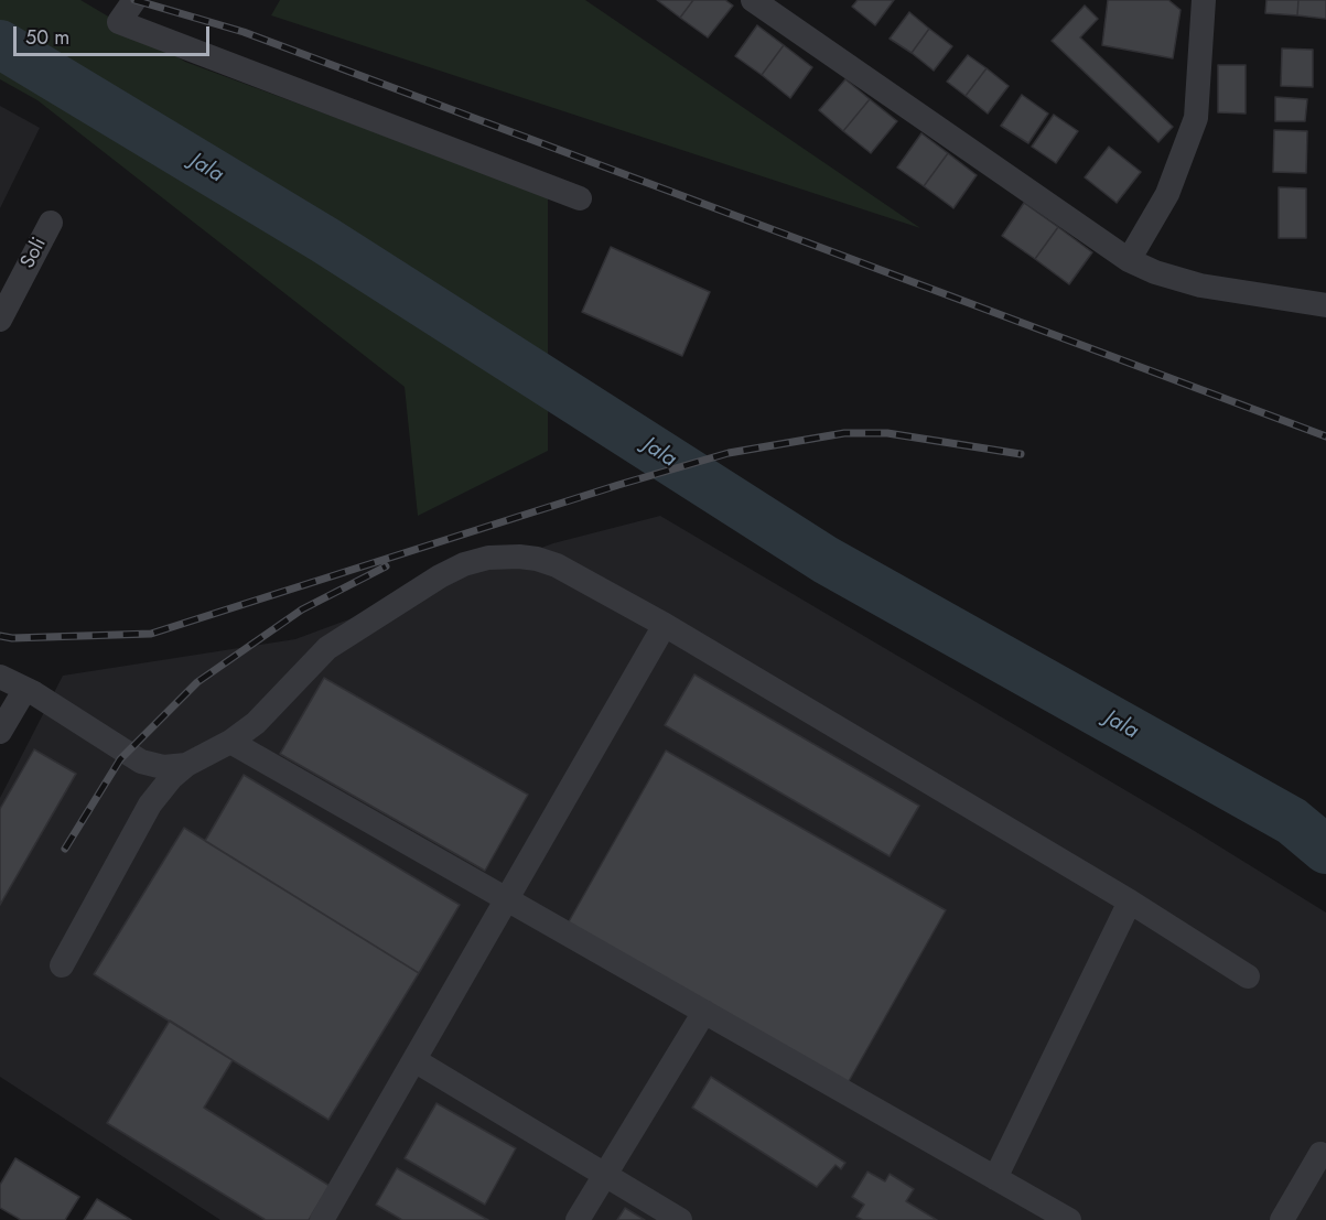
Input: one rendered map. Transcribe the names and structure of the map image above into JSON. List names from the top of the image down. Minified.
{"streets":{"street":["Soli"]},"water":["Jala"],"scale_bar":"50 m"}
